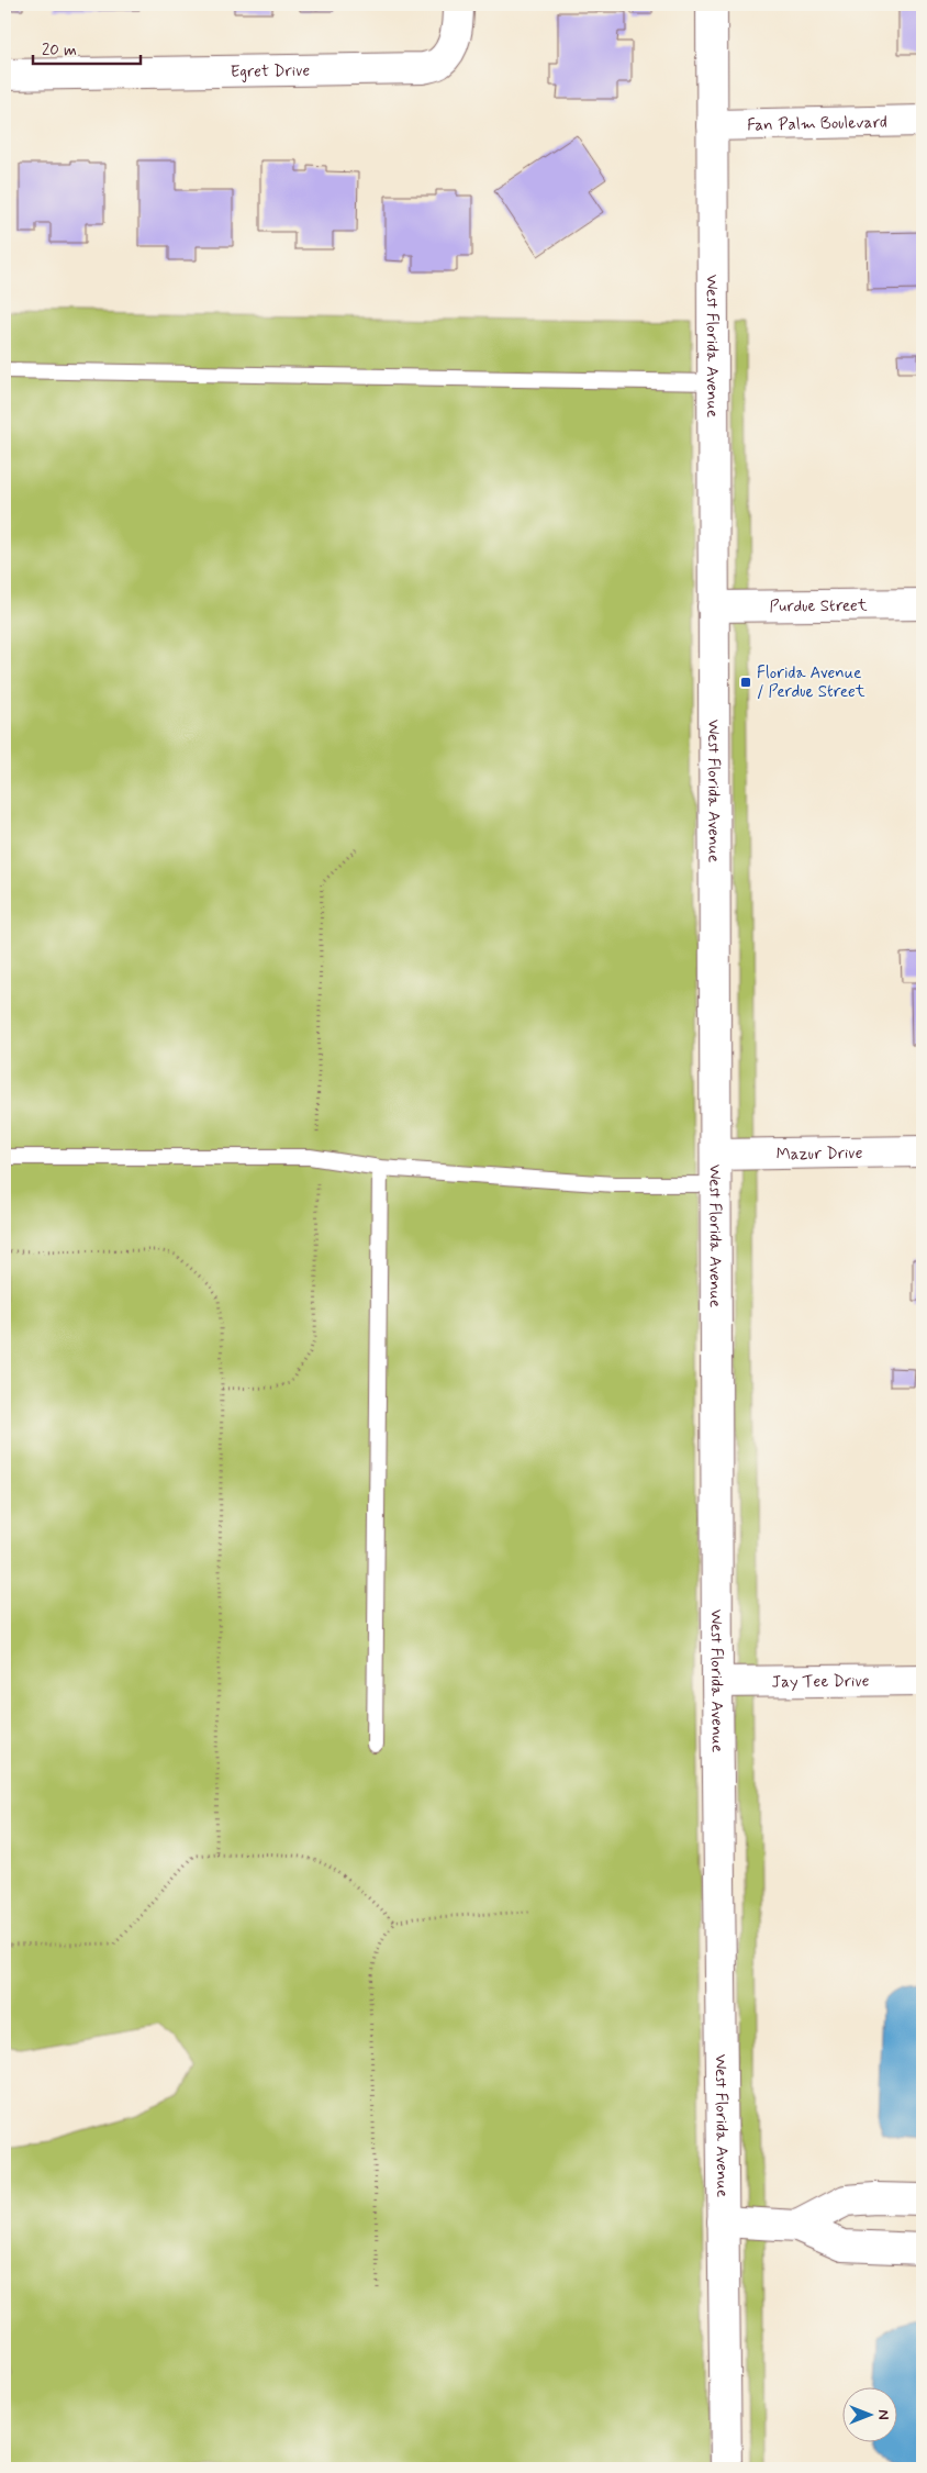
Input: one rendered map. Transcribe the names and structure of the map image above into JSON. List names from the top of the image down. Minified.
{"streets":{"street":["Egret Drive","Fan Palm Boulevard","West Florida Avenue","Purdue Street","Mazur Drive","Jay Tee Drive"]},"crossings":[["Fan Palm Boulevard","West Florida Avenue"],["West Florida Avenue","Purdue Street"],["West Florida Avenue","Mazur Drive"],["West Florida Avenue","Jay Tee Drive"]],"places":{"transit":["Florida Avenue / Perdue Street"]},"scale_bar":"20 m","north":"right"}
